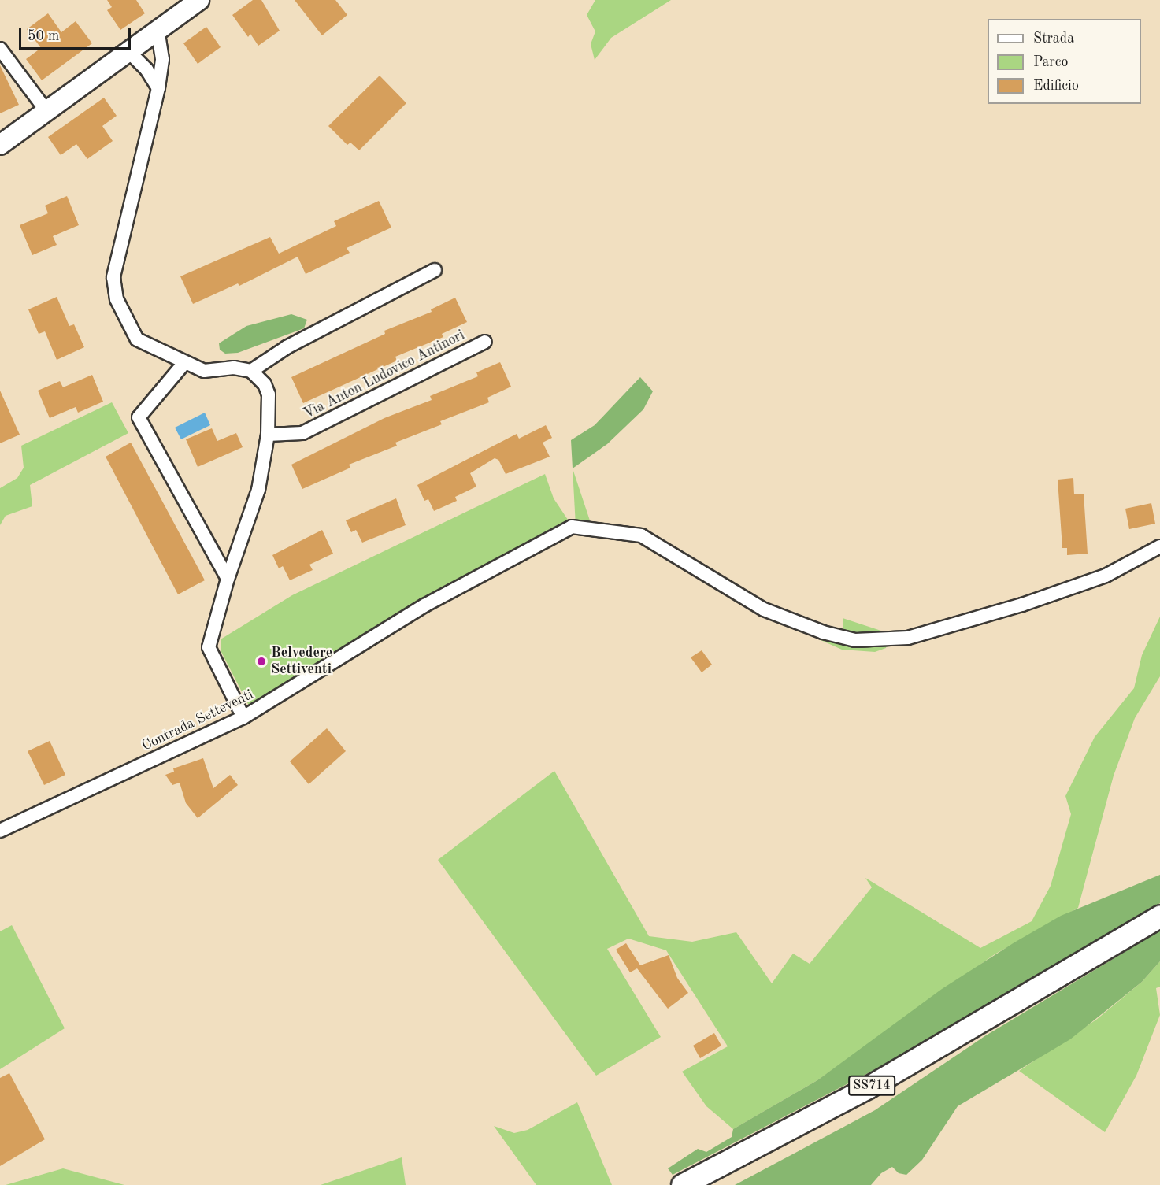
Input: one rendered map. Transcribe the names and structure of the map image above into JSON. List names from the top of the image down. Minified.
{"streets":{"highway":["SS714"],"street":["Via Anton Ludovico Antinori","Contrada Setteventi"]},"places":["Belvedere Settiventi"],"legend":["Strada","Parco","Edificio"],"scale_bar":"50 m"}
